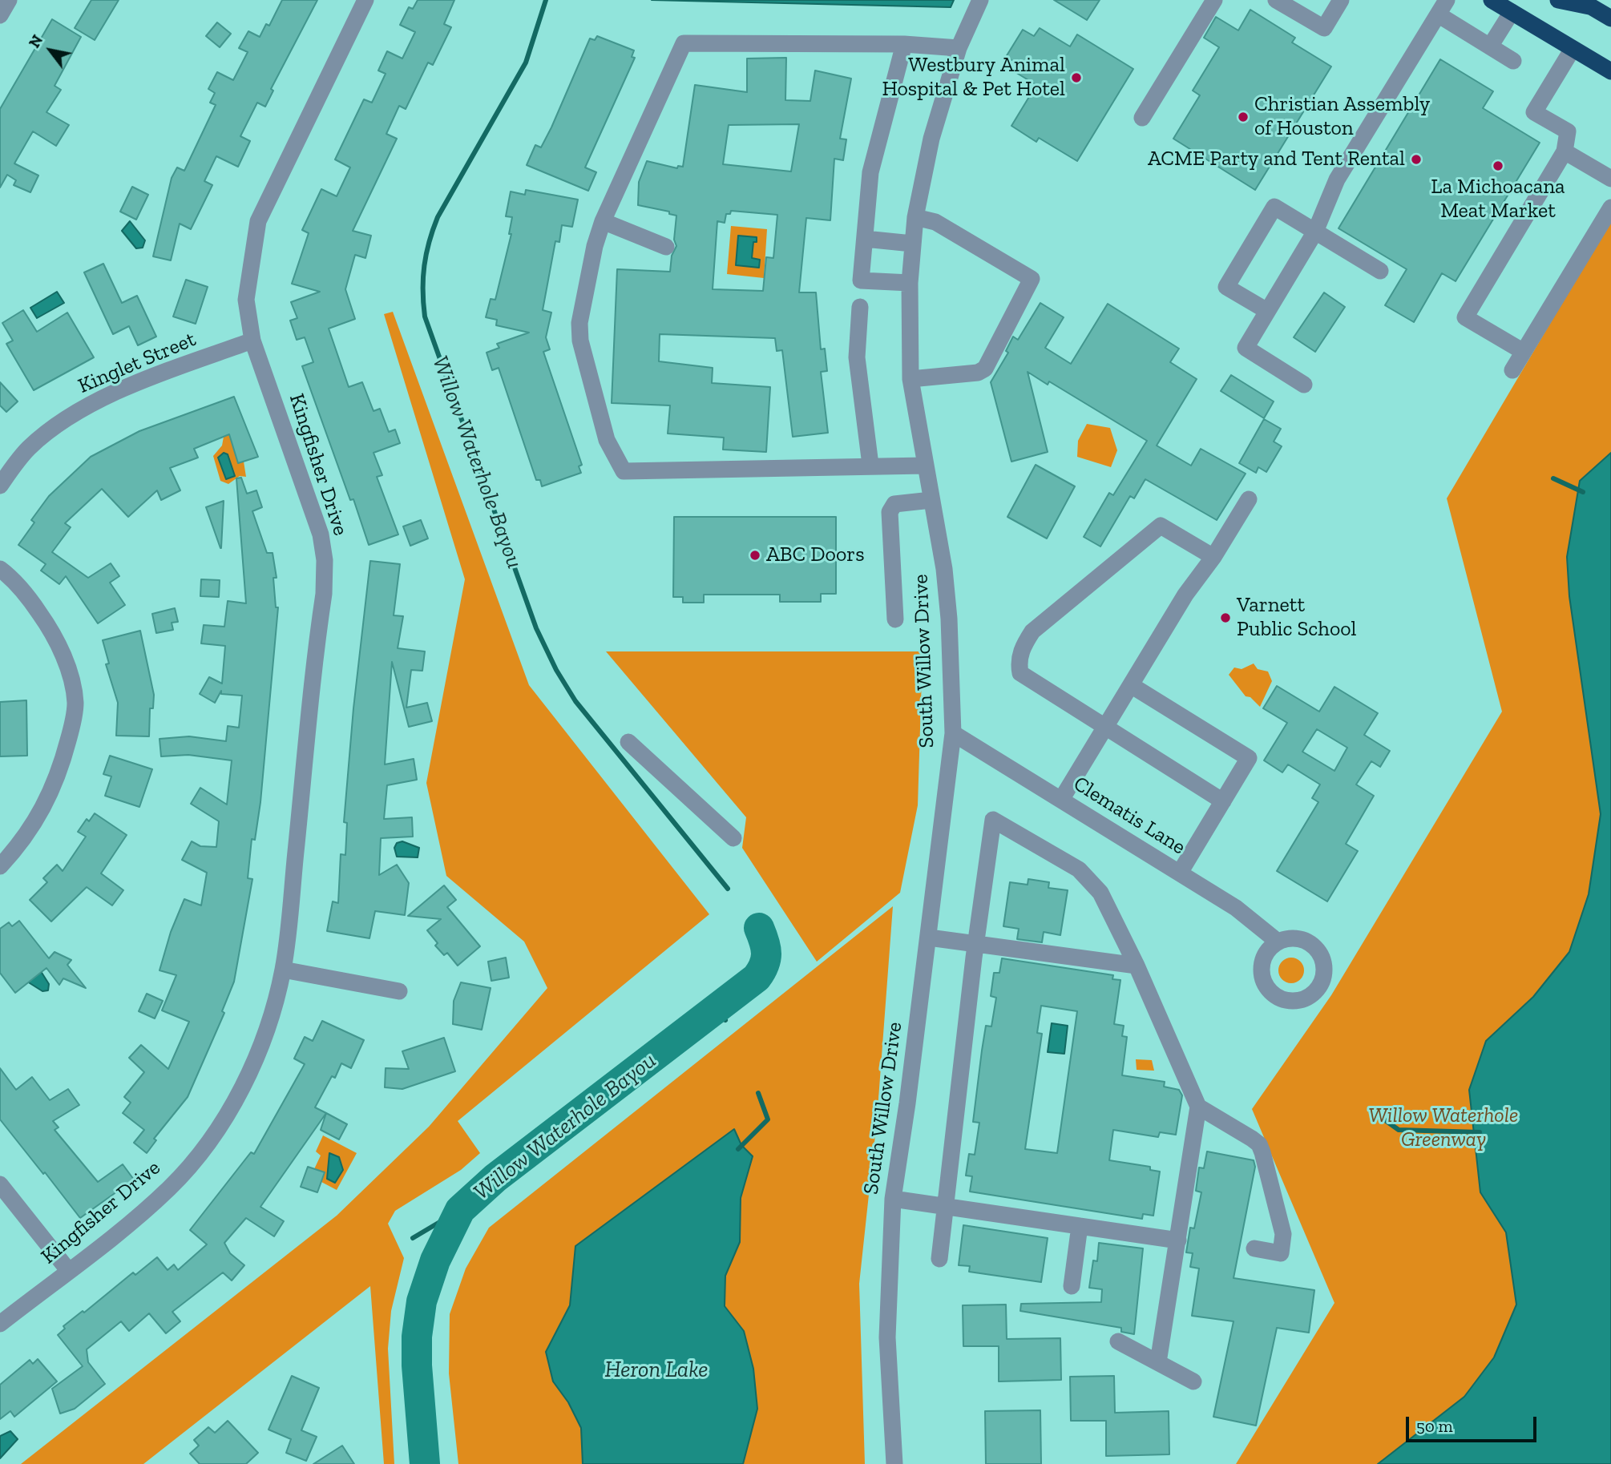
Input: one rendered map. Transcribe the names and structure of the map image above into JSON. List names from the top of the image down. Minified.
{"streets":{"street":["Kinglet Street","Kingfisher Drive","South Willow Drive","Clematis Lane"]},"crossings":[["Kinglet Street","Kingfisher Drive"],["South Willow Drive","Clematis Lane"]],"water":["Willow Waterhole Bayou","Heron Lake"],"parks":["Willow Waterhole Greenway"],"places":["Westbury Animal Hospital & Pet Hotel","Christian Assembly of Houston","ACME Party and Tent Rental","La Michoacana Meat Market","ABC Doors","Varnett Public School"],"scale_bar":"50 m","north":"top left"}
